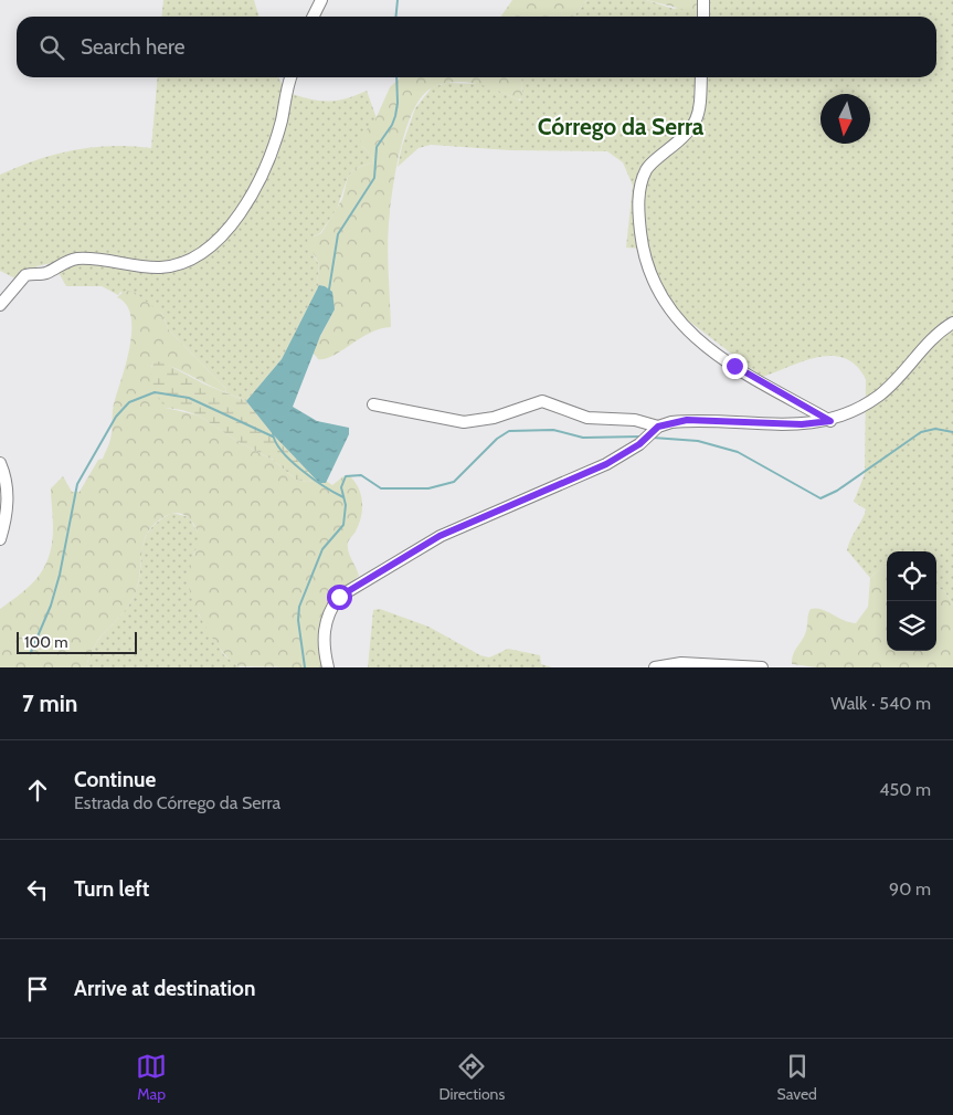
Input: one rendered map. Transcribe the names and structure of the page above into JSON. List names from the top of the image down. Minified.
{"districts":["Córrego da Serra"],"scale_bar":"100 m","north":"bottom","page":{"search":"Search here","scale":"100 m","heading":["7 min","Walk · 540 m"],"list":[["Continue","Estrada do Córrego da Serra","450 m"],["Turn left","90 m"],"Arrive at destination"],"nav":["Map","Directions","Saved"]}}
